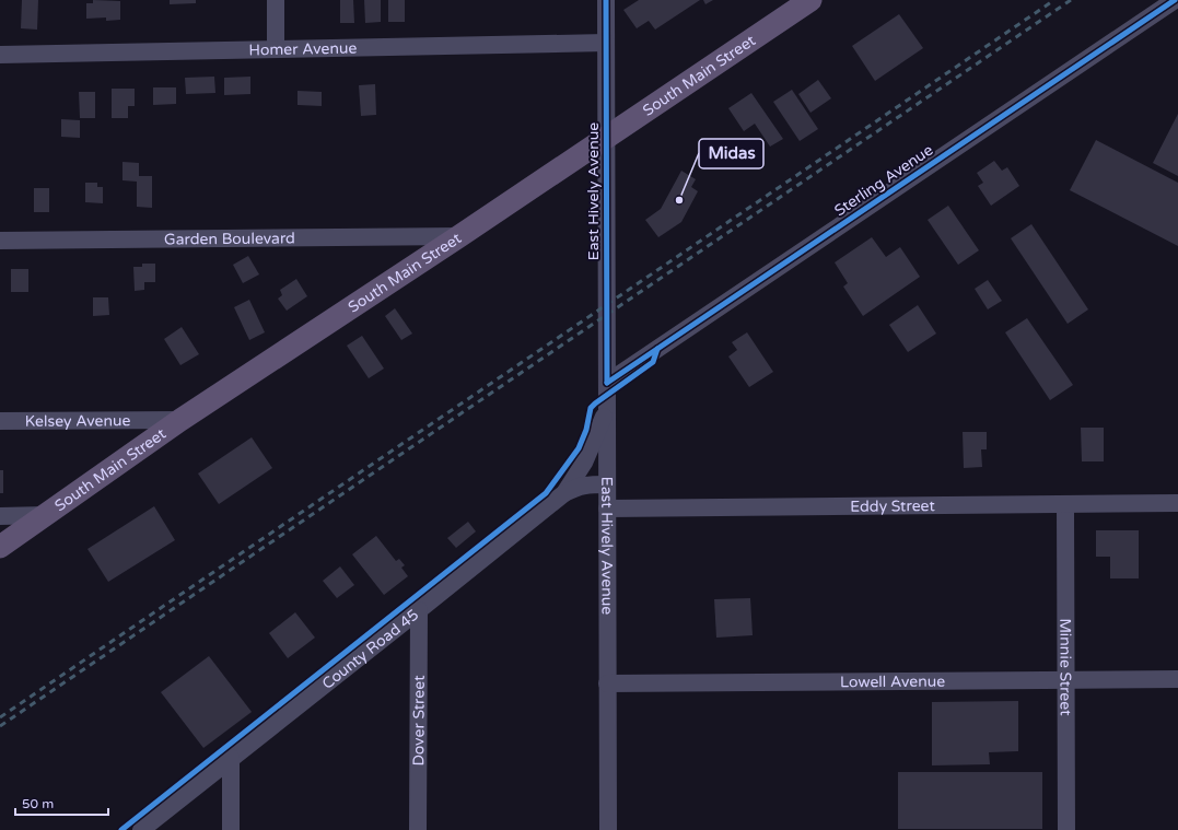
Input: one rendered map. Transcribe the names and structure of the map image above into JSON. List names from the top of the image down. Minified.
{"streets":{"main road":["South Main Street"],"street":["Homer Avenue","Sterling Avenue","East Hively Avenue","Garden Boulevard","Kelsey Avenue","Eddy Street","County Road 45","Minnie Street","Lowell Avenue","Dover Street"]},"crossings":[["Homer Avenue","East Hively Avenue"],["South Main Street","East Hively Avenue"],["South Main Street","Garden Boulevard"],["South Main Street","Kelsey Avenue"],["Sterling Avenue","East Hively Avenue"],["East Hively Avenue","Eddy Street"],["East Hively Avenue","County Road 45"],["East Hively Avenue","Lowell Avenue"],["Eddy Street","Minnie Street"],["County Road 45","Dover Street"],["Minnie Street","Lowell Avenue"]],"places":["Midas"],"scale_bar":"50 m"}
